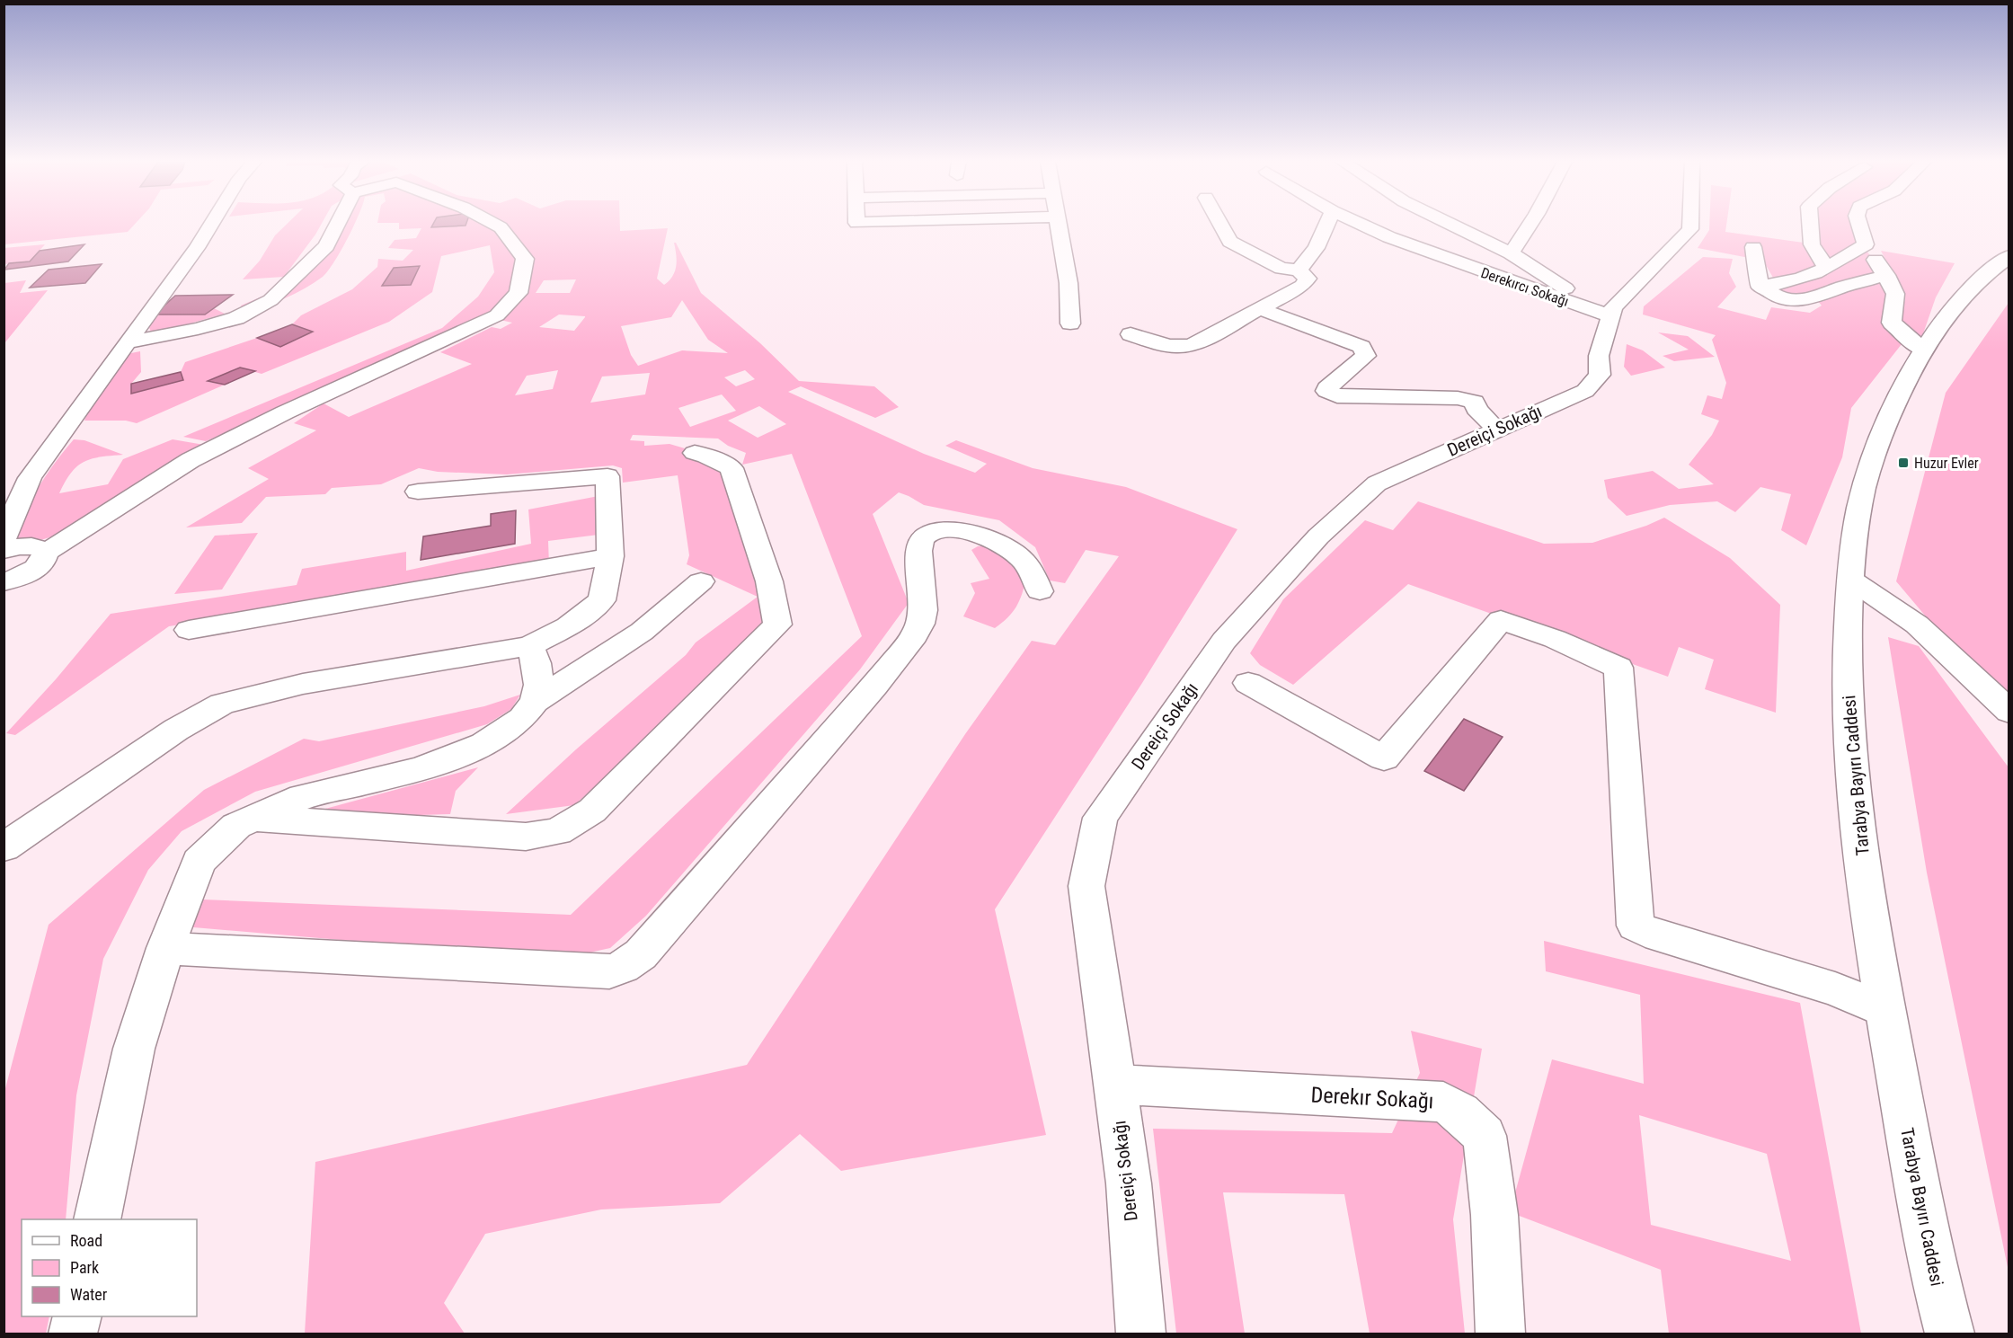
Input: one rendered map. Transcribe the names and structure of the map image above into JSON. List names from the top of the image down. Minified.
{"streets":{"street":["Derekırcı Sokağı","Dereiçi Sokağı","Tarabya Bayırı Caddesi","Derekır Sokağı"]},"crossings":[["Derekırcı Sokağı","Dereiçi Sokağı"],["Dereiçi Sokağı","Derekır Sokağı"]],"places":{"transit":["Huzur Evler"]},"legend":["Road","Park","Water"]}
